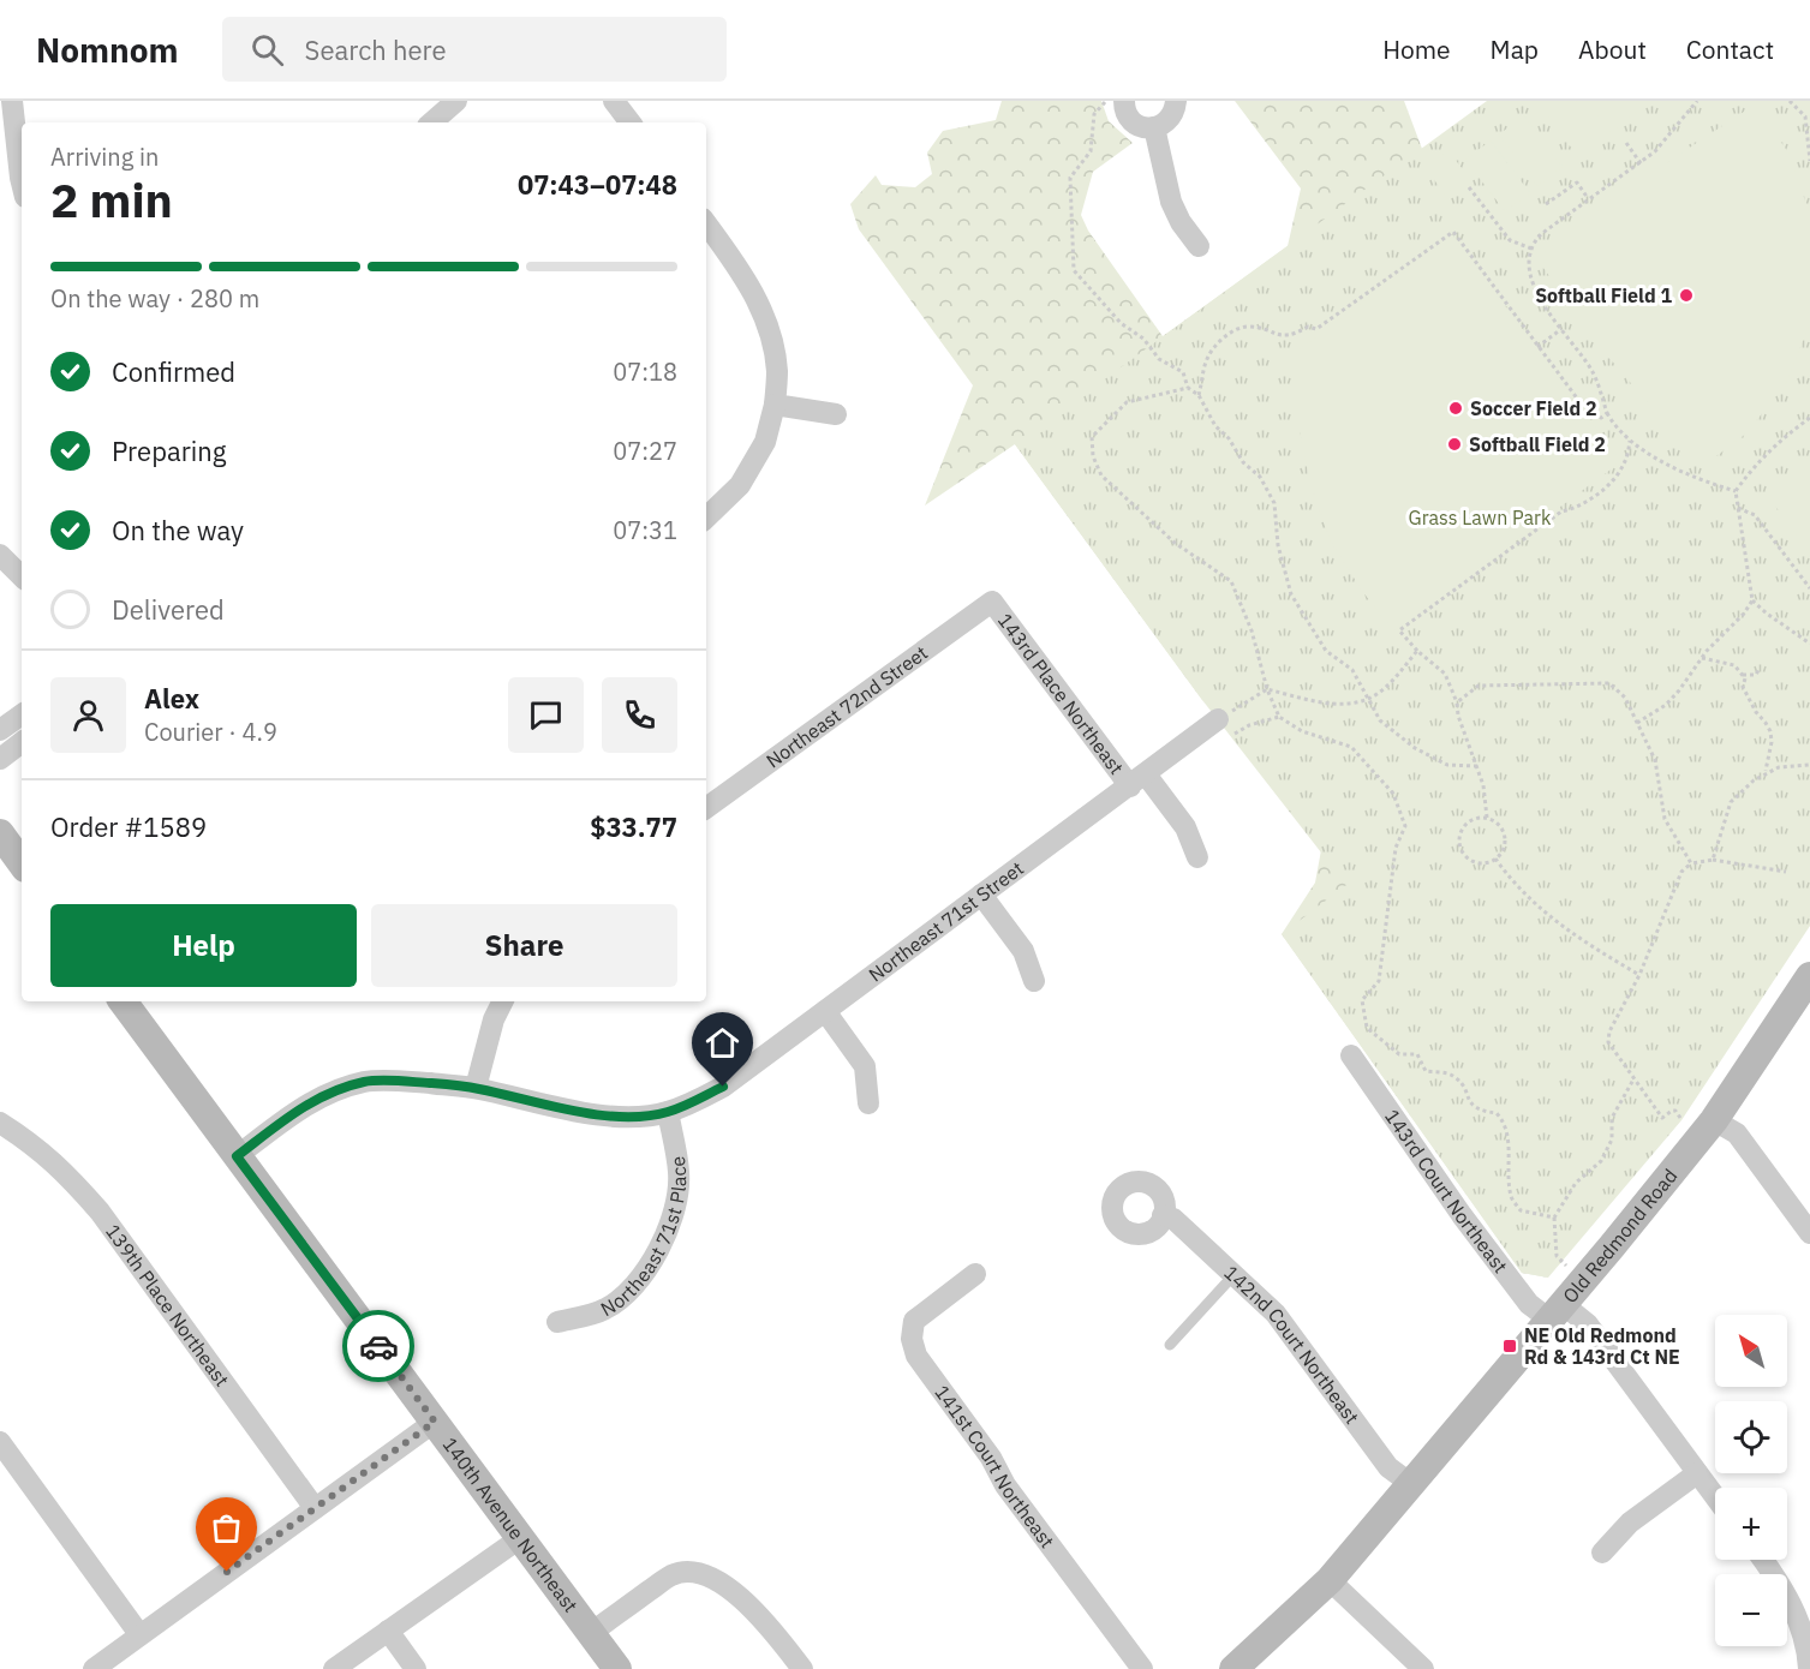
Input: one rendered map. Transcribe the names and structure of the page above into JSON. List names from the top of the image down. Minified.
{"streets":{"main road":["Old Redmond Road","140th Avenue Northeast"],"street":["143rd Place Northeast","Northeast 72nd Street","Northeast 71st Street","143rd Court Northeast","Northeast 71st Place","139th Place Northeast","142nd Court Northeast","141st Court Northeast"]},"crossings":[["143rd Place Northeast","Northeast 72nd Street"],["143rd Place Northeast","Northeast 71st Street"],["Northeast 71st Street","Northeast 71st Place"],["Northeast 71st Street","140th Avenue Northeast"],["143rd Court Northeast","Old Redmond Road"],["Old Redmond Road","142nd Court Northeast"]],"parks":["Grass Lawn Park"],"places":{"other":["Softball Field 1","Soccer Field 2","Softball Field 2"],"transit":["NE Old Redmond Rd & 143rd Ct NE"]},"north":"top left","page":{"header":"Nomnom","search":"Search here","nav":["Home","Map","About","Contact"],"heading":["2 min","Arriving in","07:43–07:48"],"panel":["Alex","Courier · 4.9","Order #1589","$33.77"],"bar":"On the way · 280 m","list":[["Confirmed","07:18"],["Preparing","07:27"],["On the way","07:31"],"Delivered"],"buttons":["Help","Share"],"map_buttons":["+","−"]}}
